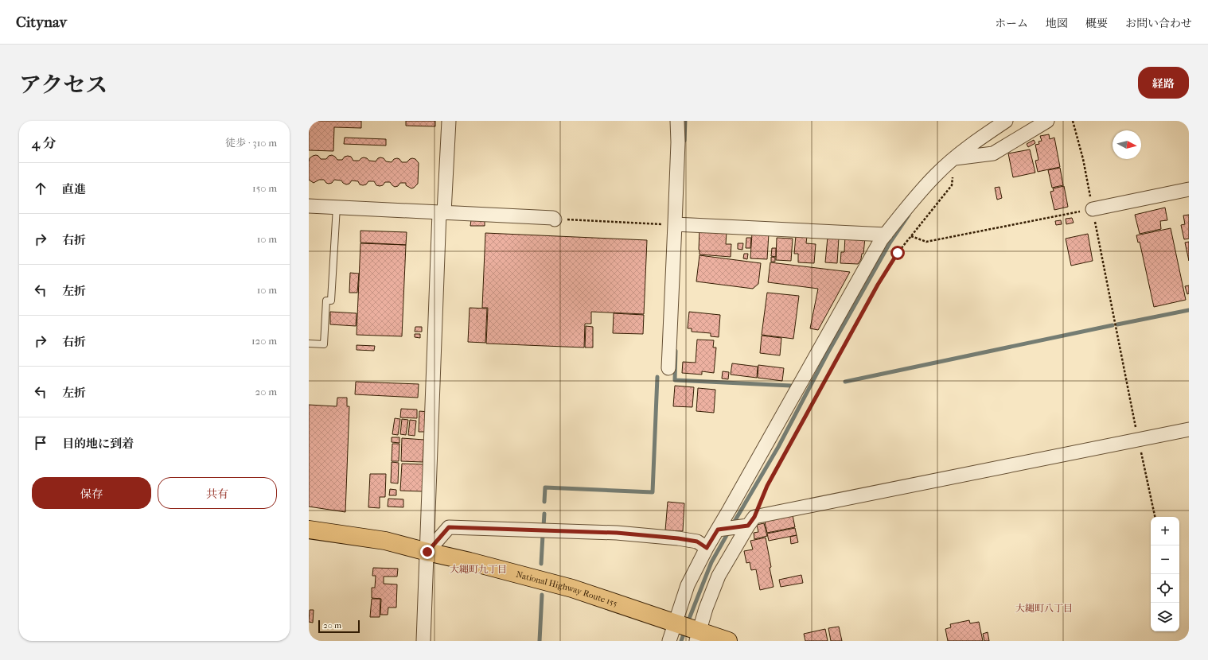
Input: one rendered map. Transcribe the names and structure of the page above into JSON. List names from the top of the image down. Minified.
{"streets":{"highway":["National Highway Route 155"]},"districts":["大縄町九丁目","大縄町八丁目"],"scale_bar":"20 m","north":"right","page":{"header":"Citynav","nav":["ホーム","地図","概要","お問い合わせ"],"title":"アクセス","buttons":["経路",["保存","共有"]],"heading":["4 分","徒歩 · 310 m"],"list":[["直進","150 m"],["右折","10 m"],["左折","10 m"],["右折","120 m"],["左折","20 m"],"目的地に到着"],"map_buttons":["+","−"],"scale":"20 m"}}
